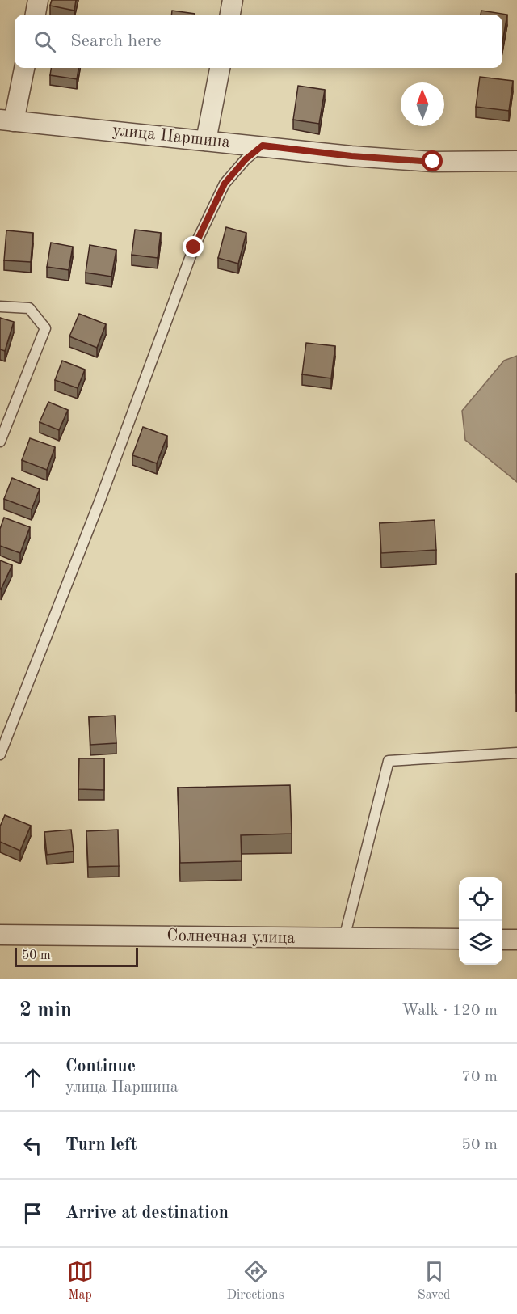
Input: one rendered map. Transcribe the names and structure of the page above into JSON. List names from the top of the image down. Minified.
{"streets":{"street":["улица Паршина","Солнечная улица"]},"scale_bar":"50 m","north":"top","page":{"search":"Search here","scale":"50 m","heading":["2 min","Walk · 120 m"],"list":[["Continue","улица Паршина","70 m"],["Turn left","50 m"],"Arrive at destination"],"nav":["Map","Directions","Saved"]}}
